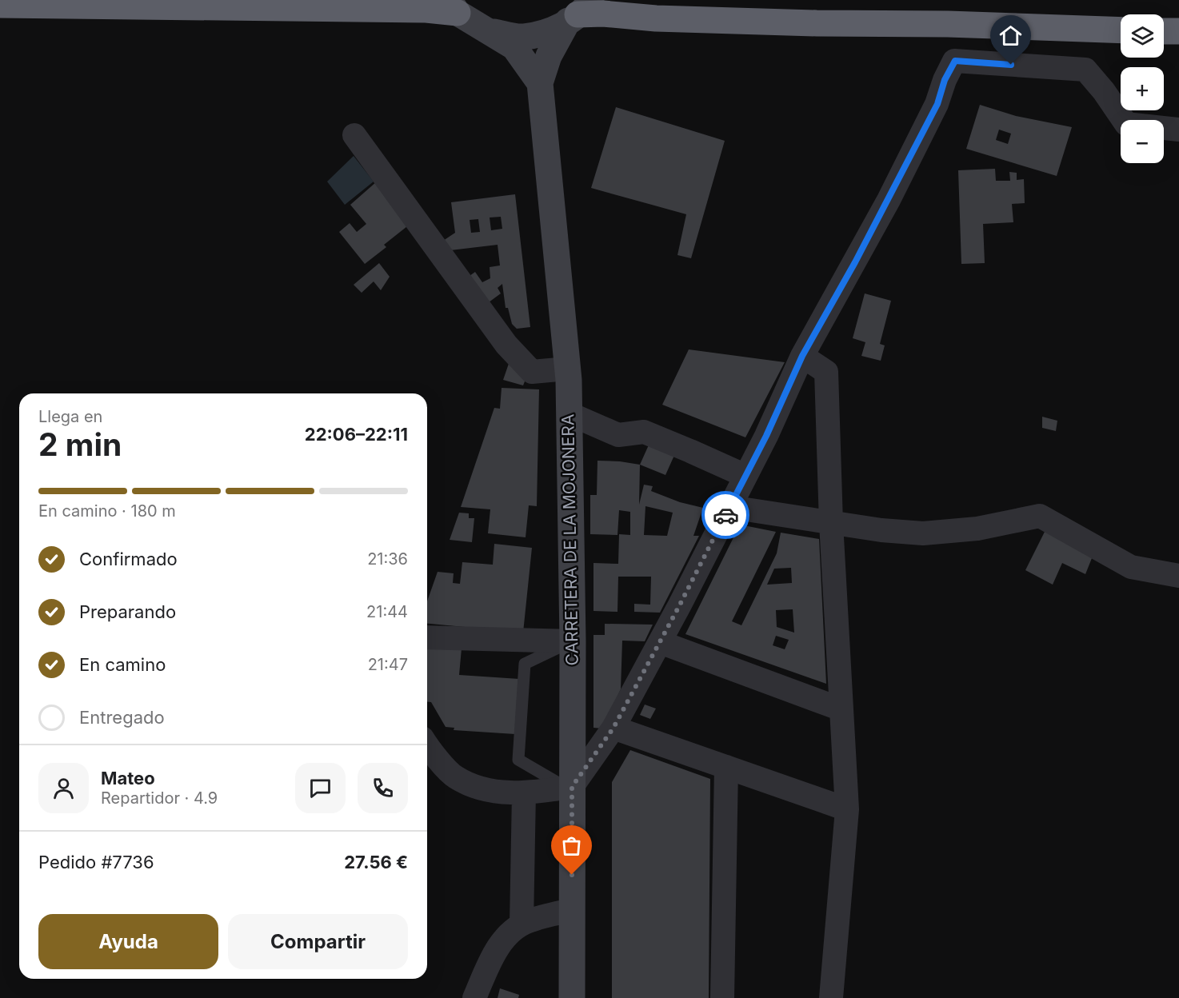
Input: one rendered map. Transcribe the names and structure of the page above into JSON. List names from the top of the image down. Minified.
{"streets":{"street":["CARRETERA DE LA MOJONERA"]},"page":{"map_buttons":["+","−"],"heading":["2 min","Llega en","22:06–22:11"],"panel":["Mateo","Repartidor · 4.9","Pedido #7736","27.56 €"],"bar":"En camino · 180 m","list":[["Confirmado","21:36"],["Preparando","21:44"],["En camino","21:47"],"Entregado"],"buttons":["Ayuda","Compartir"]}}
